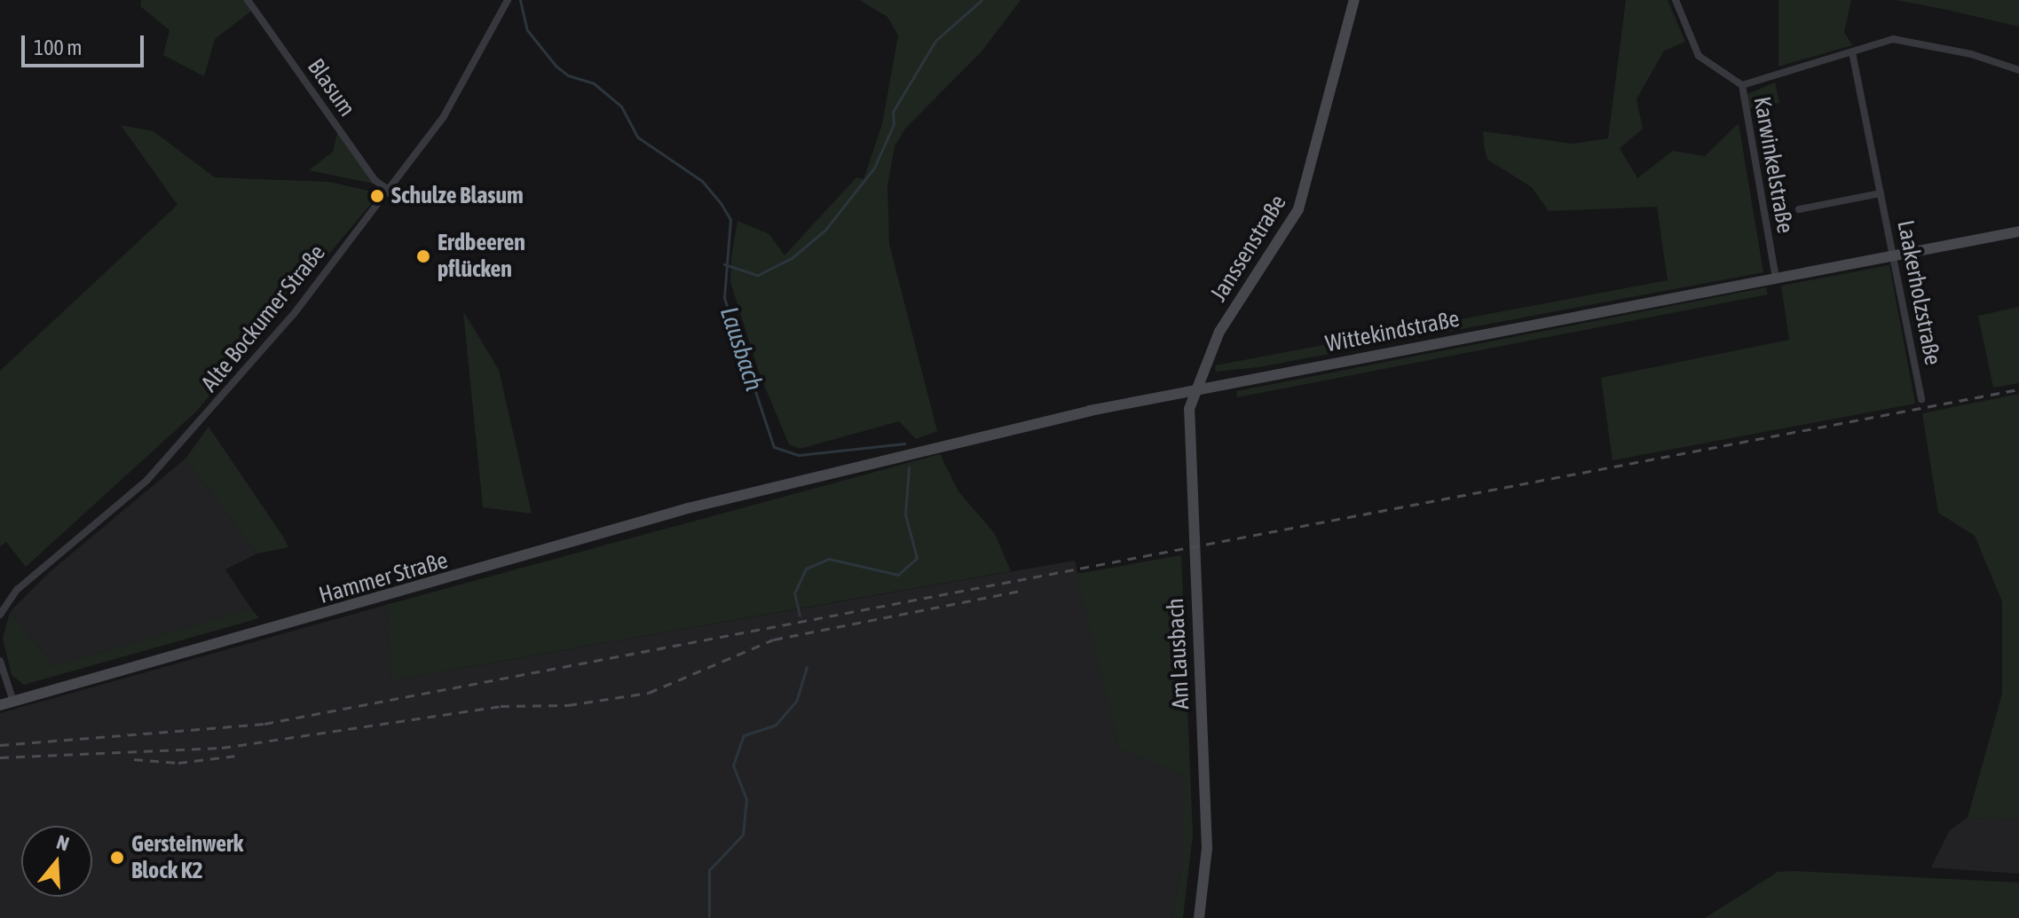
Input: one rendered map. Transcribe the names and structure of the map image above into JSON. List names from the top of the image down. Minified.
{"streets":{"main road":["Janssenstraße","Wittekindstraße","Hammer Straße","Am Lausbach"],"street":["Blasum","Karwinkelstraße","Laakerholzstraße","Alte Bockumer Straße"]},"crossings":[["Blasum","Alte Bockumer Straße"],["Karwinkelstraße","Wittekindstraße"],["Janssenstraße","Wittekindstraße"],["Janssenstraße","Am Lausbach"],["Laakerholzstraße","Wittekindstraße"],["Wittekindstraße","Hammer Straße"],["Wittekindstraße","Am Lausbach"]],"water":["Lausbach"],"places":["Schulze Blasum","Erdbeeren pflücken","Gersteinwerk Block K2"],"scale_bar":"100 m","north":"top"}
